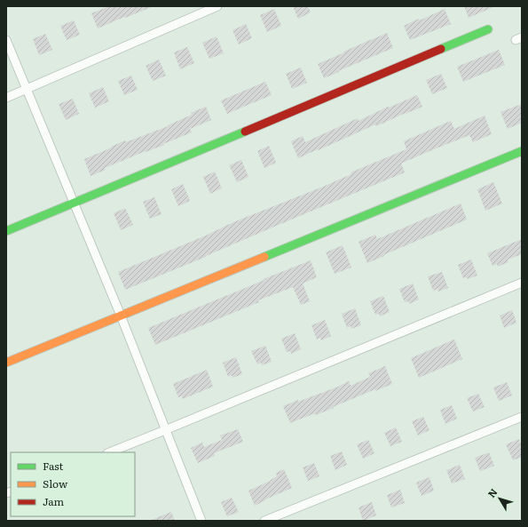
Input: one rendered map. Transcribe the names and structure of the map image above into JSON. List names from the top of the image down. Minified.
{"legend":["Fast","Slow","Jam"],"north":"top left"}
